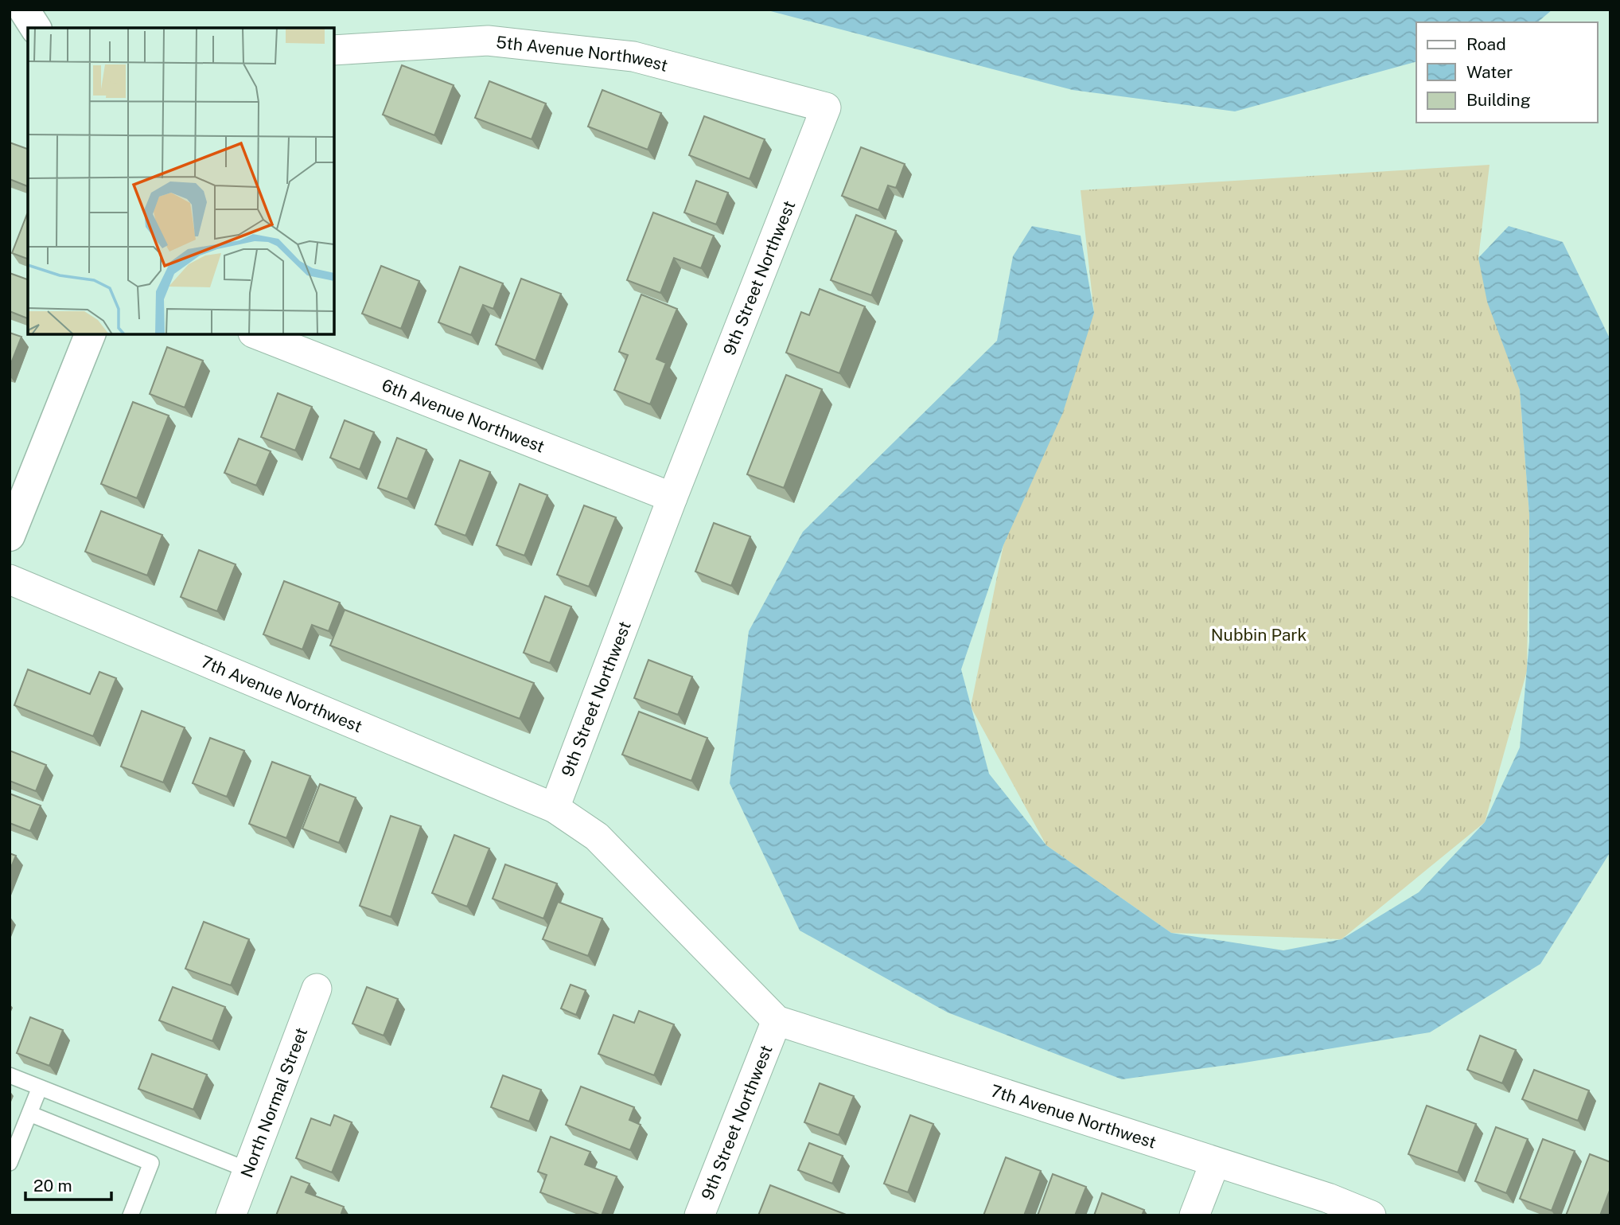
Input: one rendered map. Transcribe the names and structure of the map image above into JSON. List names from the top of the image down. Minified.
{"streets":{"street":["5th Avenue Northwest","9th Street Northwest","6th Avenue Northwest","7th Avenue Northwest","North Normal Street"]},"crossings":[["5th Avenue Northwest","9th Street Northwest"],["9th Street Northwest","6th Avenue Northwest"],["9th Street Northwest","7th Avenue Northwest"]],"parks":["Nubbin Park"],"legend":["Road","Water","Building"],"scale_bar":"20 m"}
